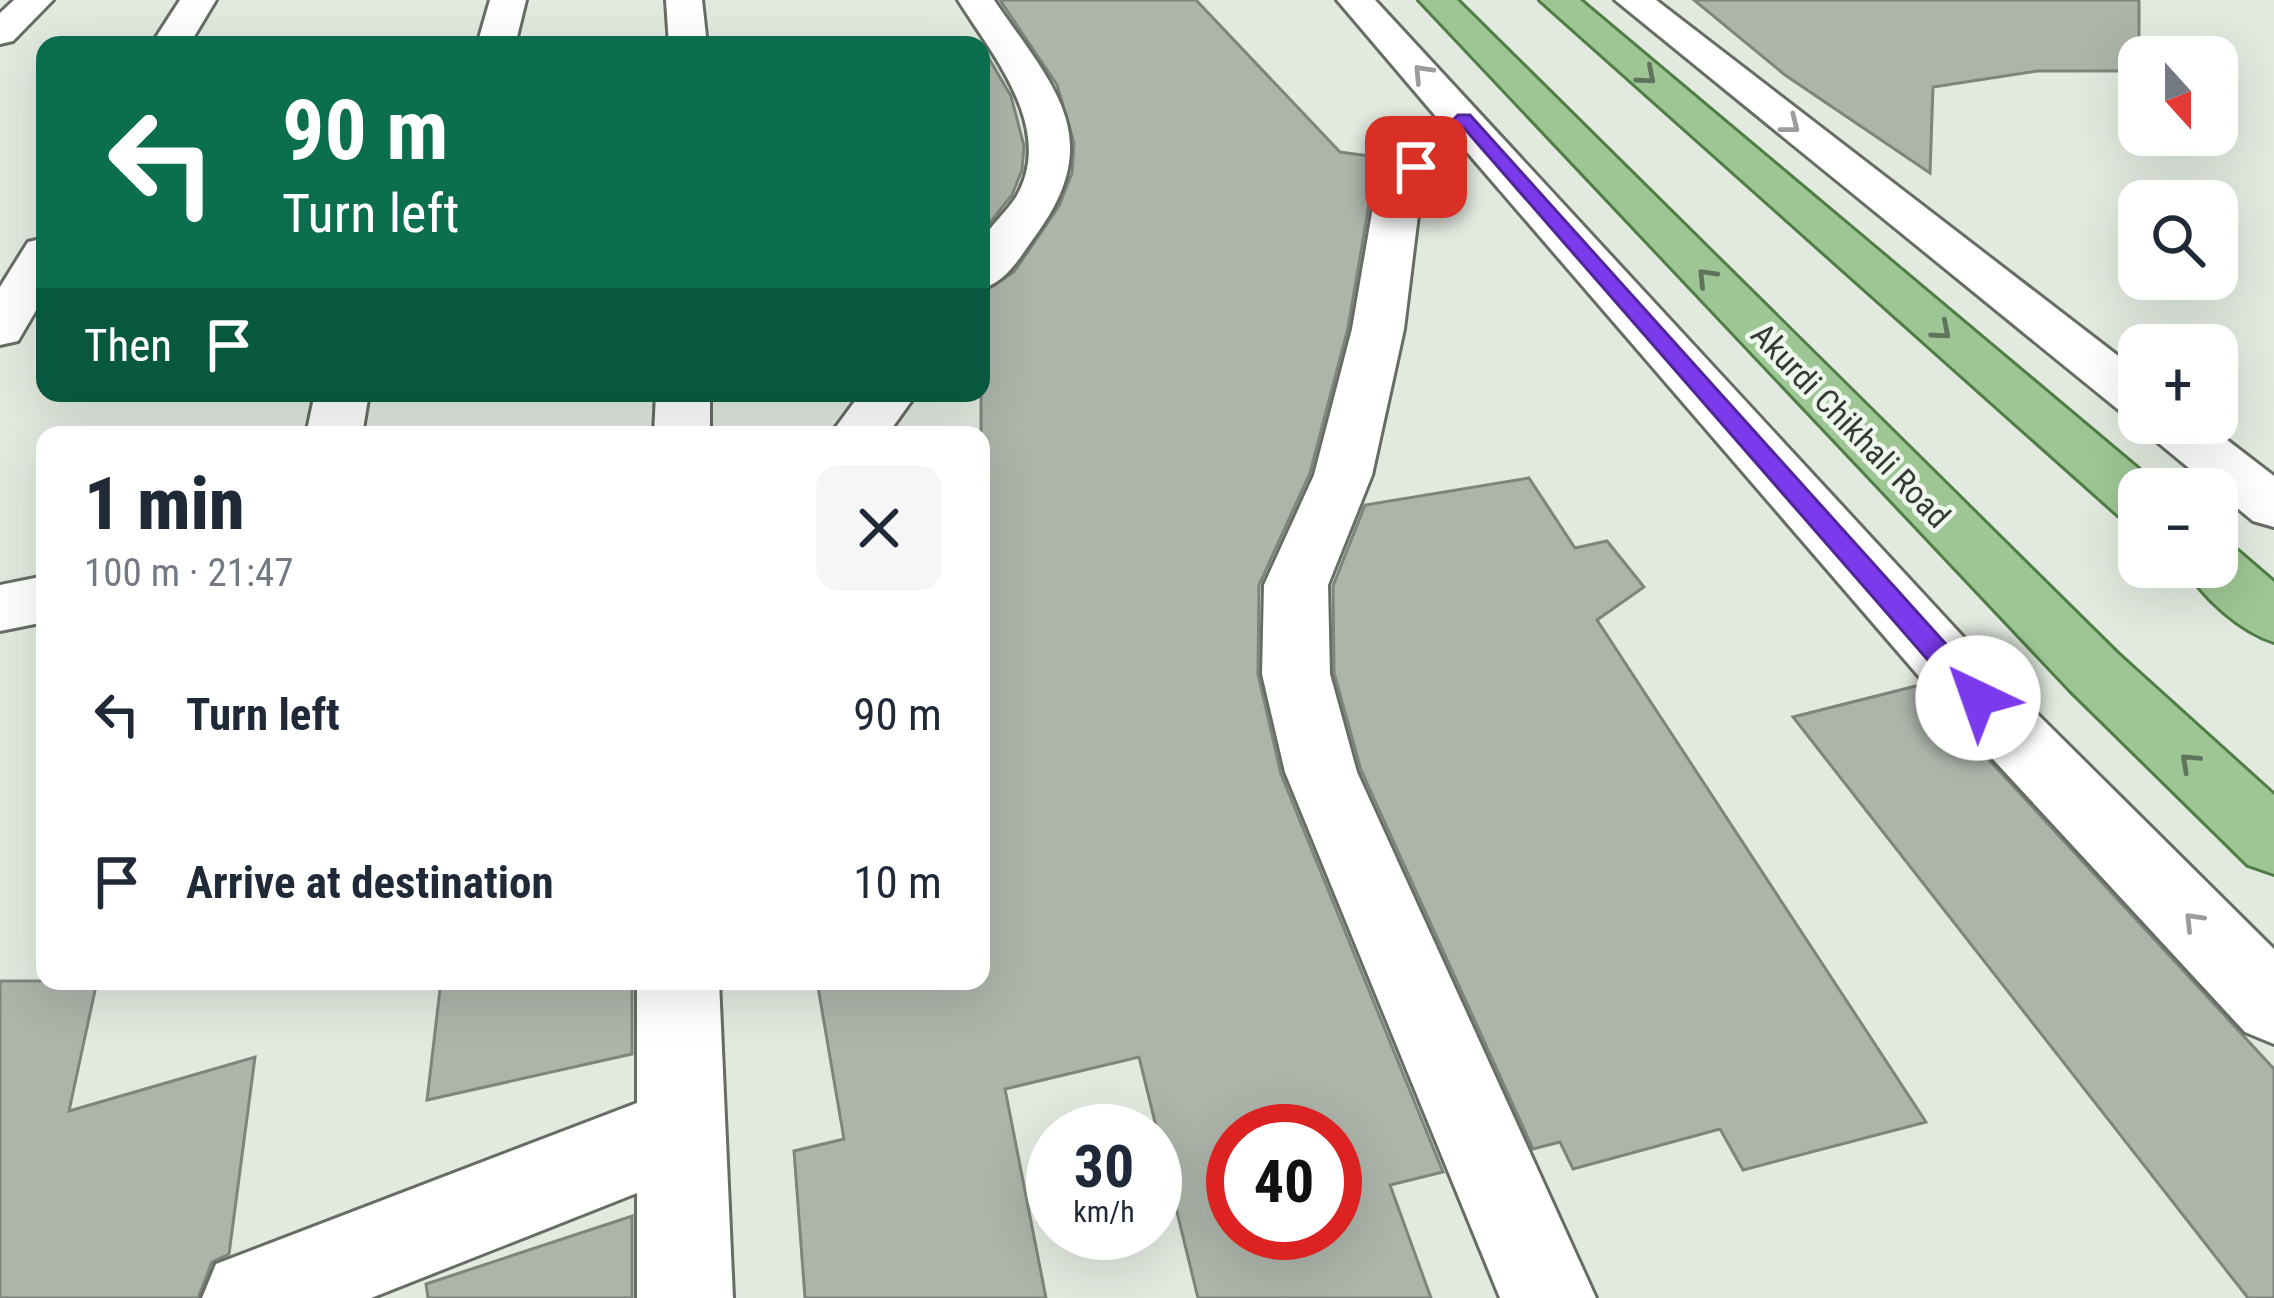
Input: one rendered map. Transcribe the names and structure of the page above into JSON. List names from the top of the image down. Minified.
{"streets":{"main road":["Akurdi Chikhali Road"]},"north":"bottom","page":{"map_buttons":["+","−"],"turn":["90 m","Turn left"],"then":"Then","heading":["1 min","100 m · 21:47"],"list":[{"name":"Turn left","value":"90 m"},{"name":"Arrive at destination","value":"10 m"}],"speed":"30 km/h","limit":"40"}}
